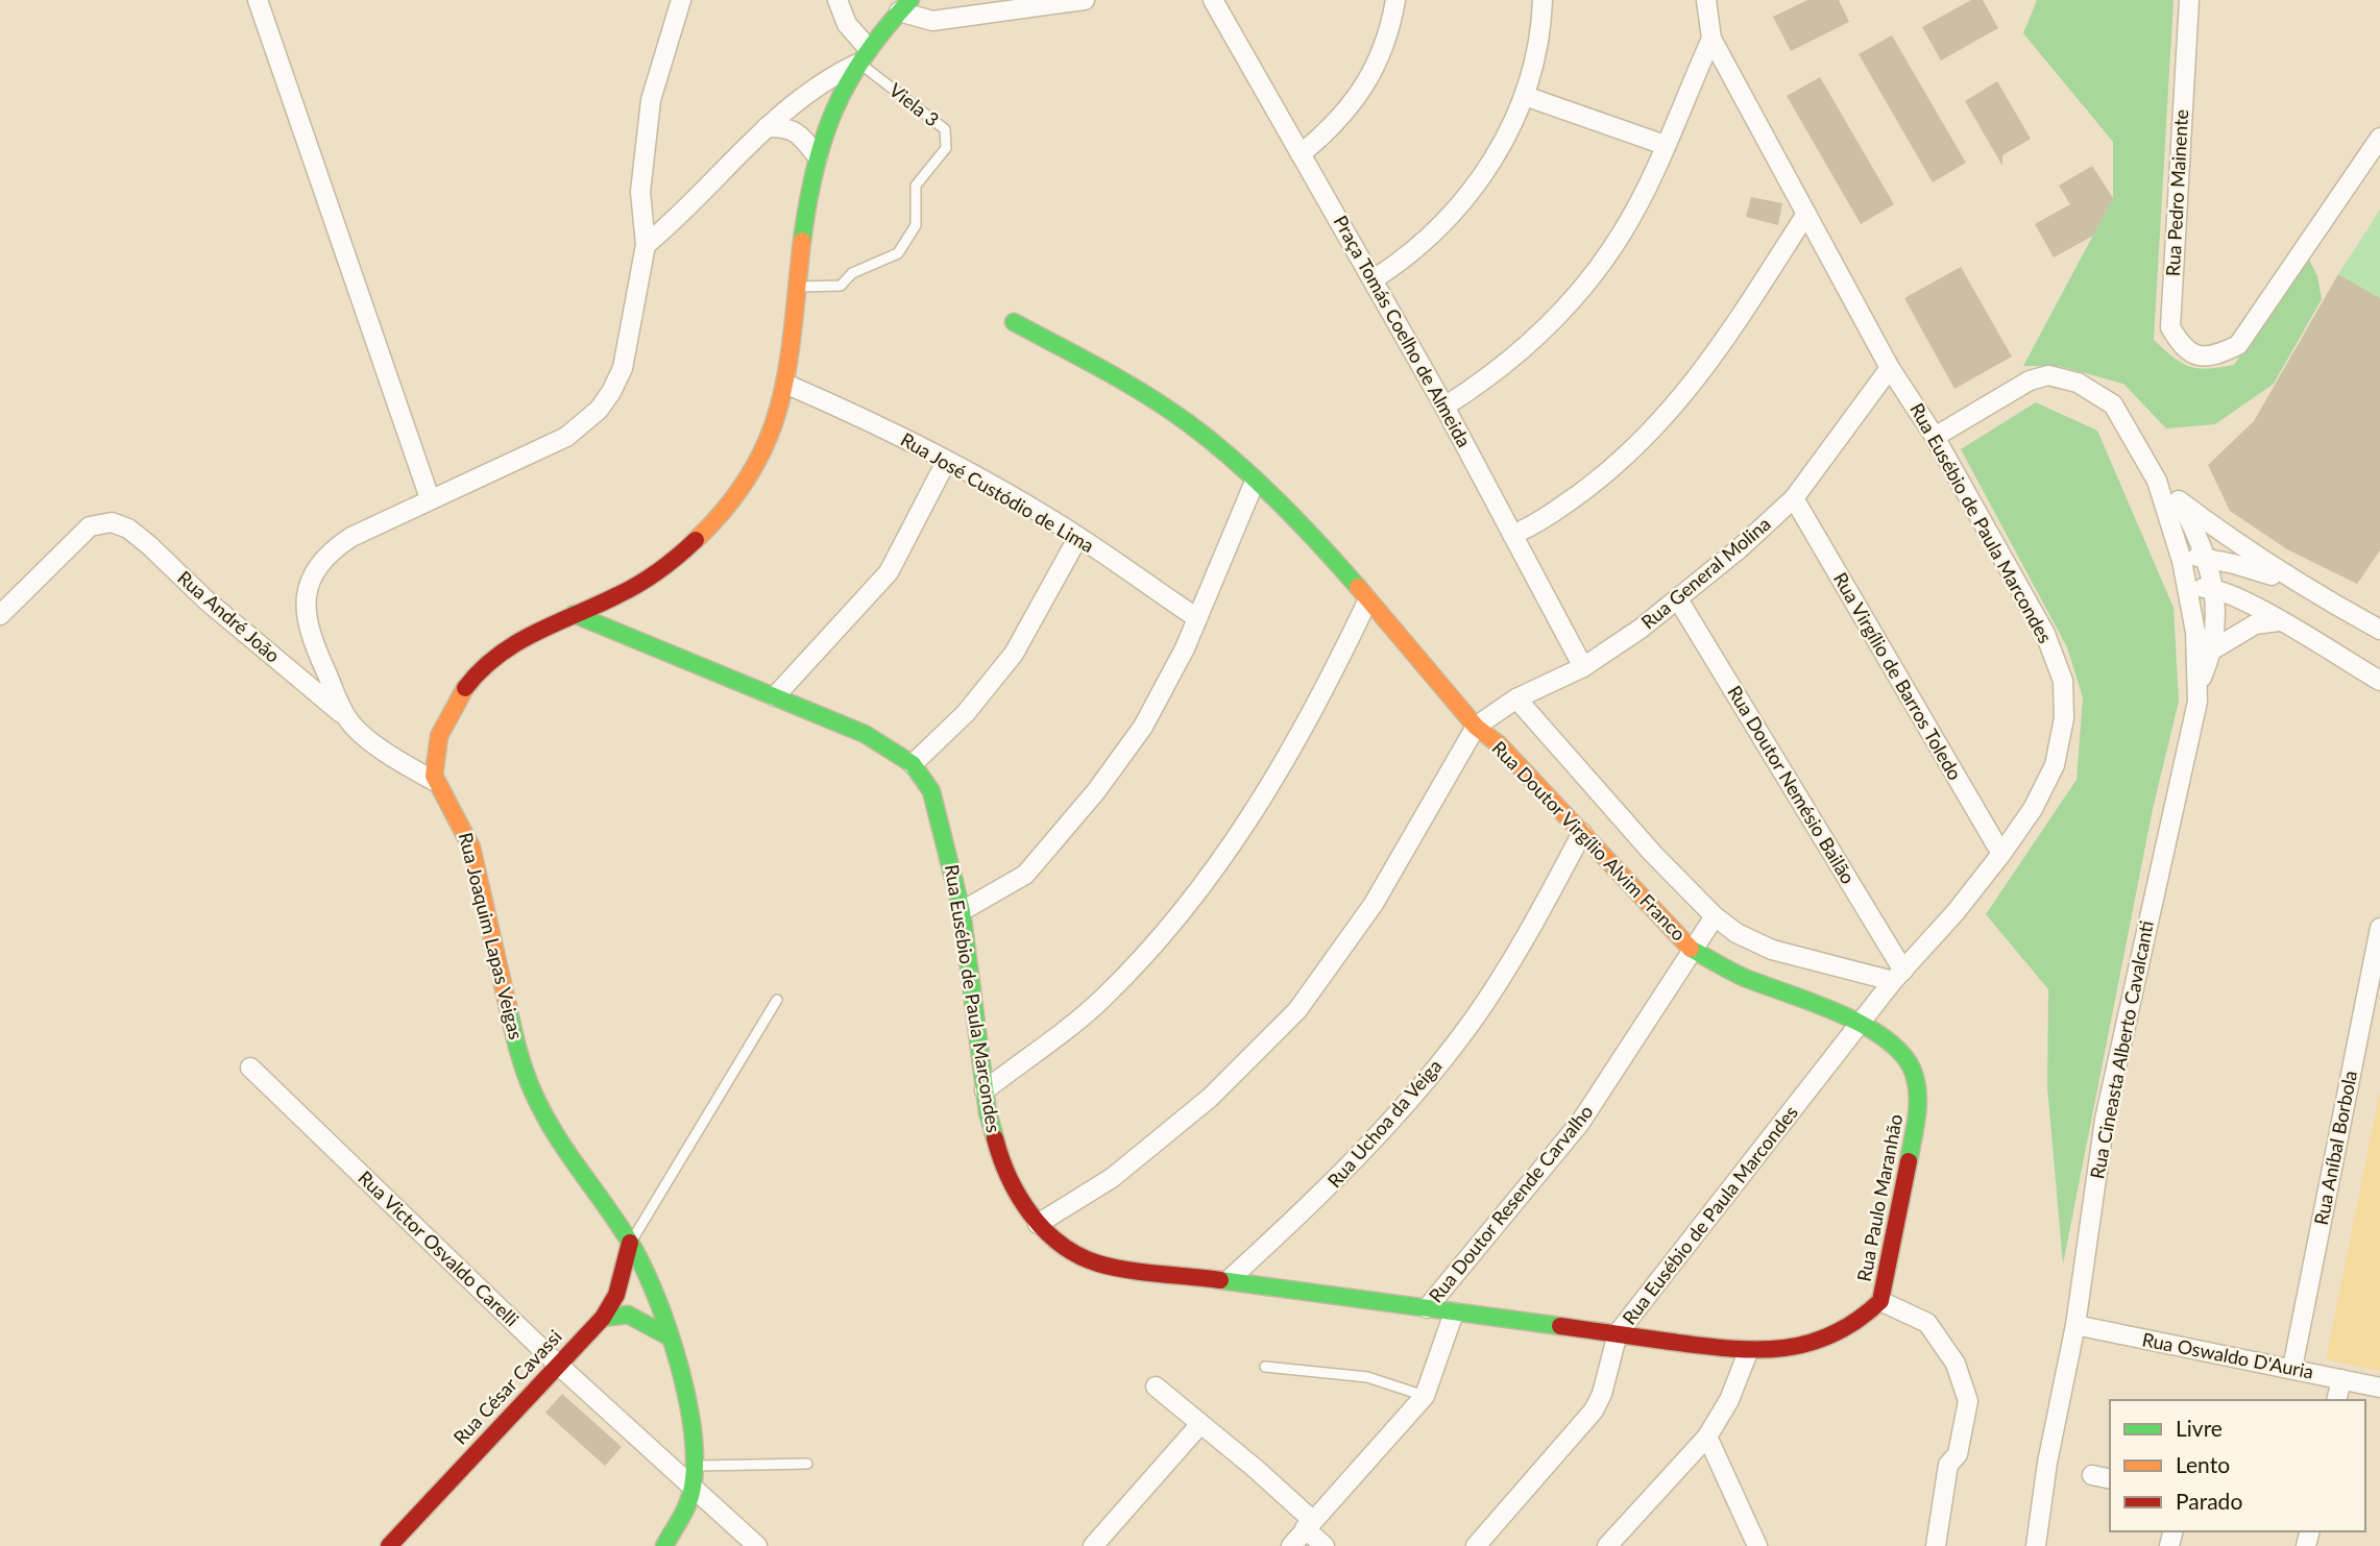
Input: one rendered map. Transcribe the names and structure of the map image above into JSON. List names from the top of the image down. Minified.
{"streets":{"street":["Rua Pedro Mainente","Praça Tomás Coelho de Almeida","Rua José Custódio de Lima","Rua Eusébio de Paula Marcondes","Rua General Molina","Rua André João","Rua Virgílio de Barros Toledo","Rua Doutor Nemésio Bailão","Rua Doutor Virgílio Alvim Franco","Rua Joaquim Lapas Veigas","Rua Cineasta Alberto Cavalcanti","Rua Uchoa da Veiga","Rua Aníbal Borbola","Rua Paulo Maranhão","Rua Doutor Resende Carvalho","Rua Victor Osvaldo Carelli","Rua Oswaldo D'Auria","Rua César Cavassi"],"lane":["Viela 3"]},"crossings":[["Praça Tomás Coelho de Almeida","Rua General Molina"],["Rua Eusébio de Paula Marcondes","Rua General Molina"],["Rua Eusébio de Paula Marcondes","Rua Virgílio de Barros Toledo"],["Rua Eusébio de Paula Marcondes","Rua Doutor Nemésio Bailão"],["Rua Eusébio de Paula Marcondes","Rua Doutor Virgílio Alvim Franco"],["Rua Eusébio de Paula Marcondes","Rua Cineasta Alberto Cavalcanti"],["Rua Eusébio de Paula Marcondes","Rua Uchoa da Veiga"],["Rua Eusébio de Paula Marcondes","Rua Paulo Maranhão"],["Rua Eusébio de Paula Marcondes","Rua Doutor Resende Carvalho"],["Rua General Molina","Rua Virgílio de Barros Toledo"],["Rua General Molina","Rua Doutor Nemésio Bailão"],["Rua General Molina","Rua Doutor Virgílio Alvim Franco"],["Rua André João","Rua Joaquim Lapas Veigas"],["Rua Doutor Nemésio Bailão","Rua Doutor Virgílio Alvim Franco"],["Rua Doutor Virgílio Alvim Franco","Rua Uchoa da Veiga"],["Rua Doutor Virgílio Alvim Franco","Rua Paulo Maranhão"],["Rua Doutor Virgílio Alvim Franco","Rua Doutor Resende Carvalho"],["Rua Joaquim Lapas Veigas","Rua Victor Osvaldo Carelli"],["Rua Joaquim Lapas Veigas","Rua César Cavassi"],["Rua Cineasta Alberto Cavalcanti","Rua Oswaldo D'Auria"],["Rua Aníbal Borbola","Rua Oswaldo D'Auria"],["Rua Victor Osvaldo Carelli","Rua César Cavassi"]],"legend":["Livre","Lento","Parado"]}
